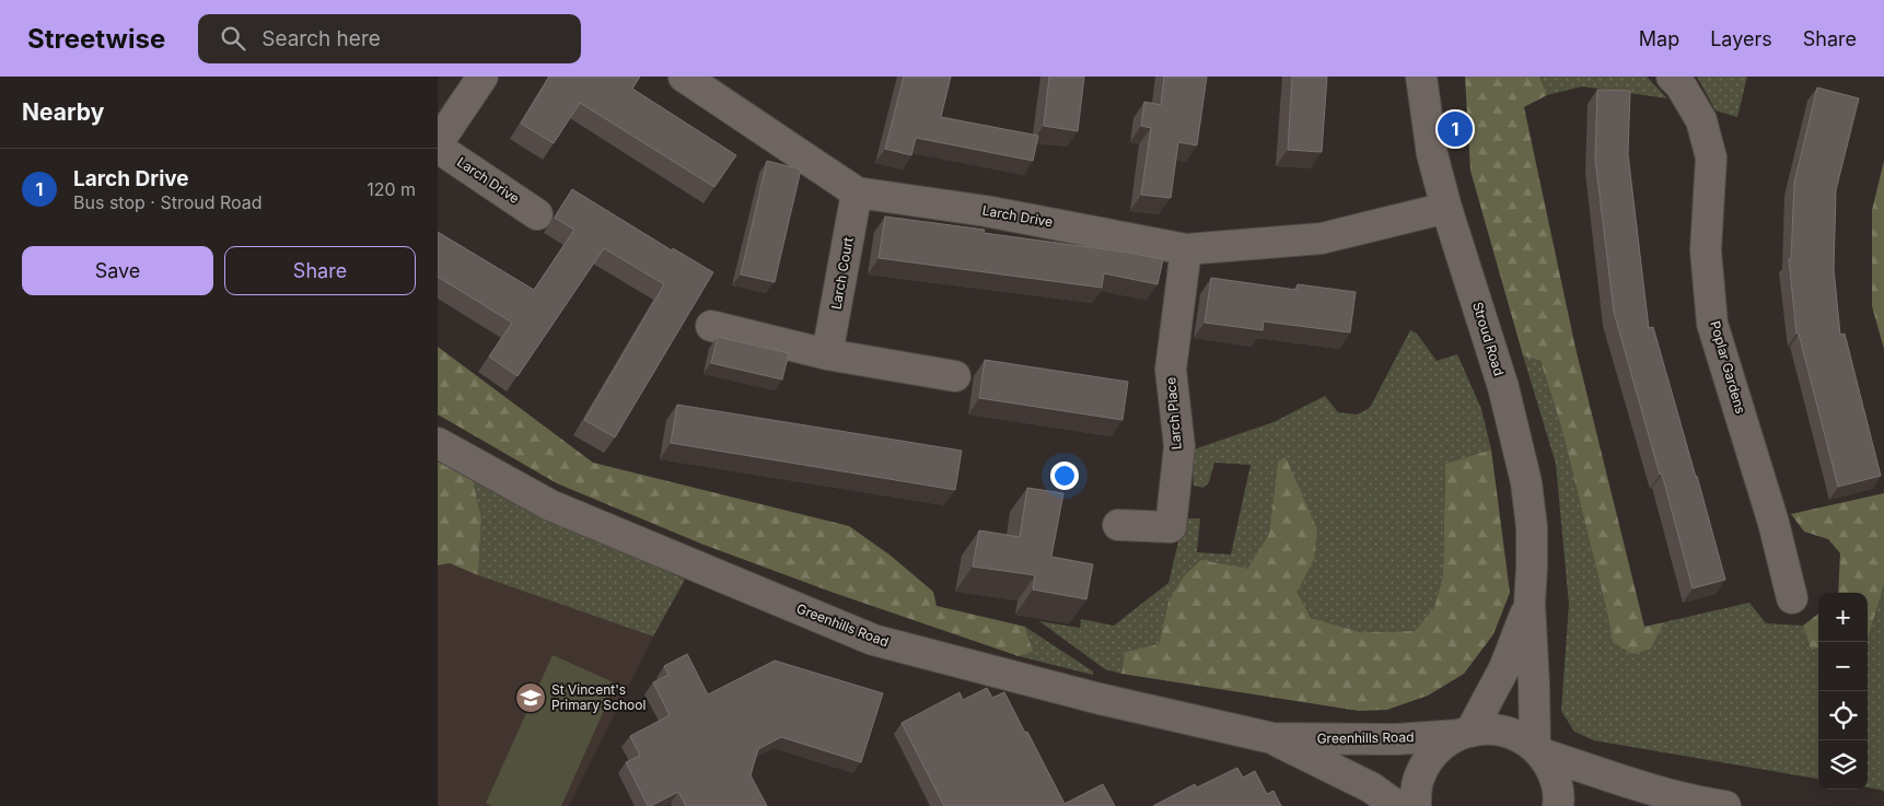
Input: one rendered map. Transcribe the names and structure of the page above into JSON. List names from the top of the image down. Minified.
{"streets":{"street":["Larch Drive","Larch Court","Stroud Road","Poplar Gardens","Larch Place","Greenhills Road"]},"crossings":[["Larch Drive","Larch Court"],["Larch Drive","Stroud Road"],["Larch Drive","Larch Place"],["Stroud Road","Greenhills Road"]],"places":{"school or university":["St Vincent's Primary School"]},"page":{"header":"Streetwise","search":"Search here","nav":["Map","Layers","Share"],"heading":"Nearby","pins":"1","list":[{"mark":"1","name":"Larch Drive","note":"Bus stop · Stroud Road","value":"120 m"}],"buttons":["Save","Share"],"map_buttons":["+","−"]}}
